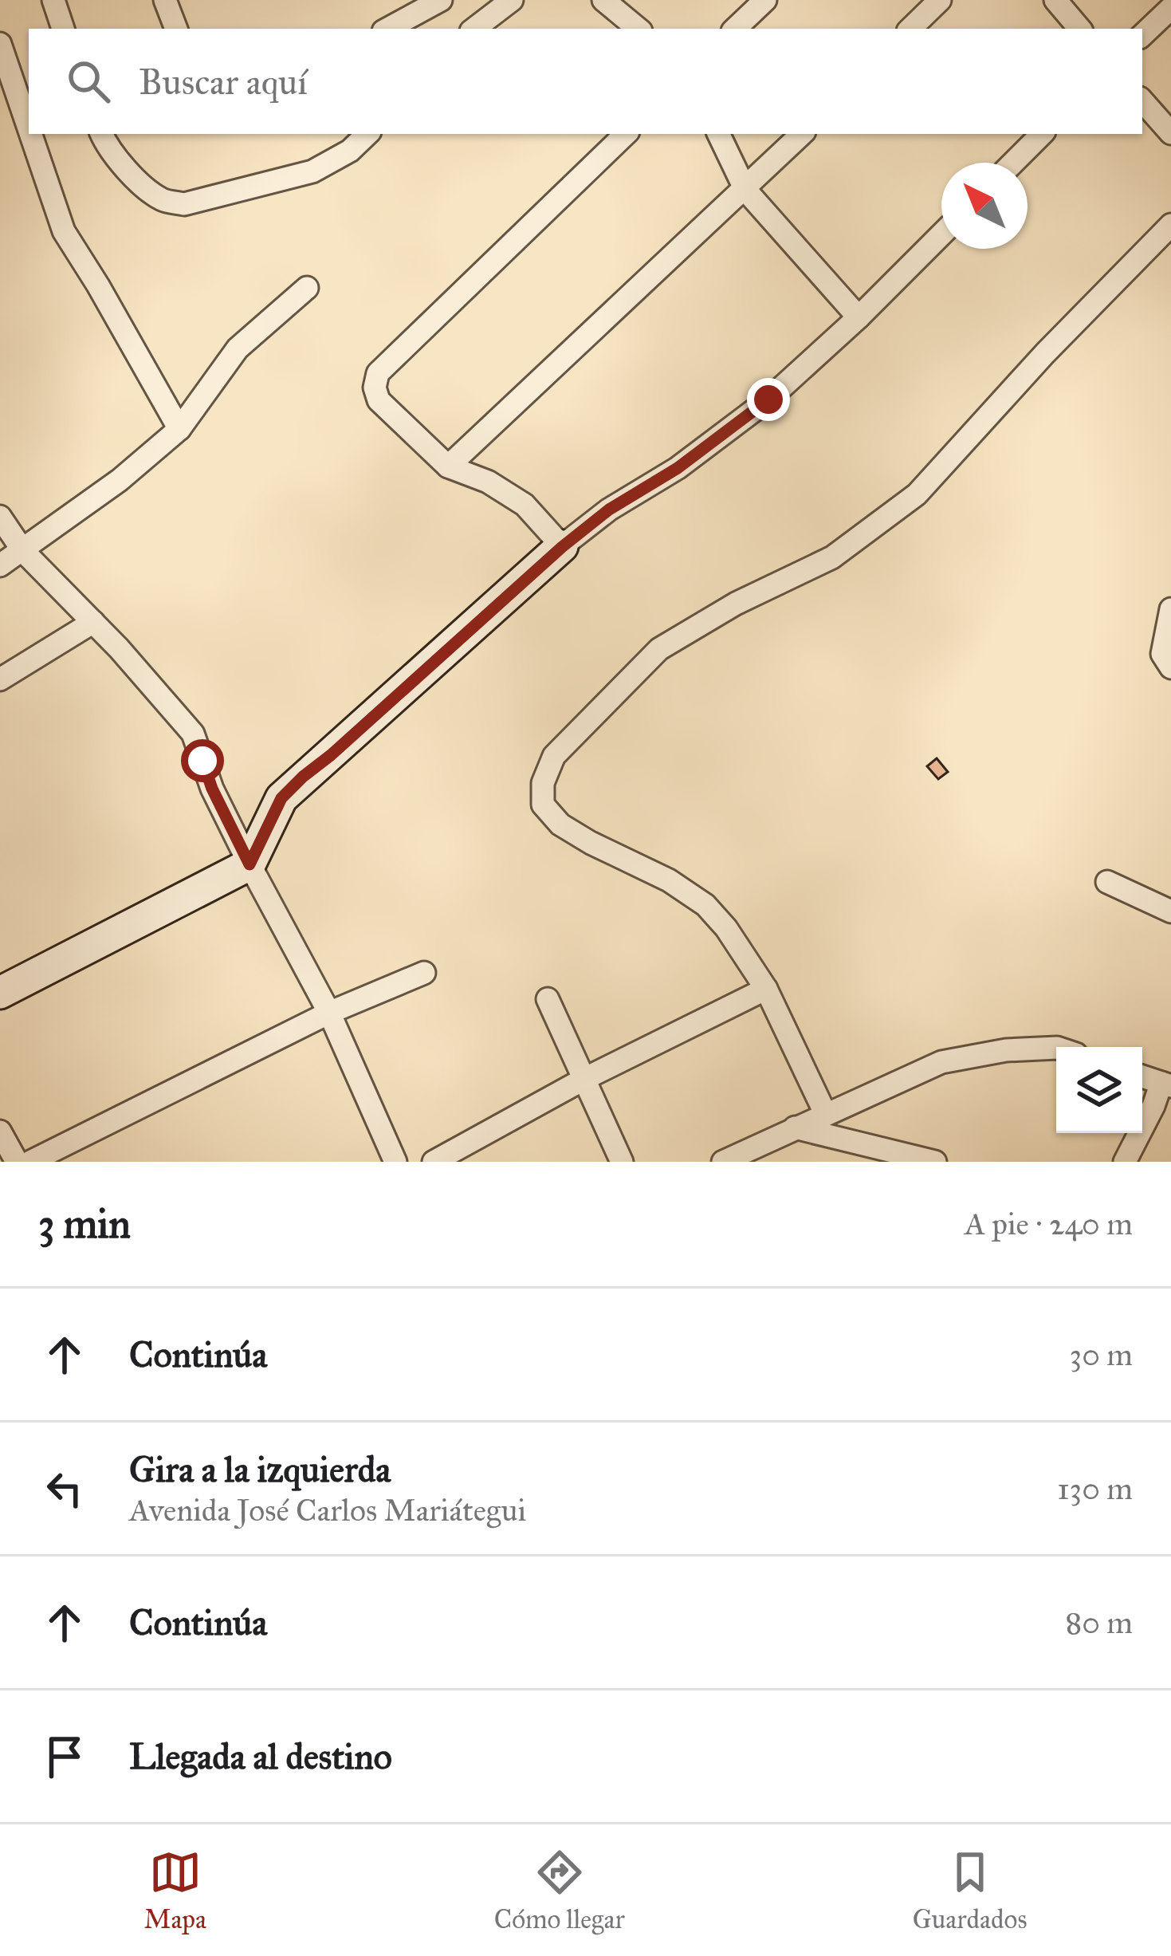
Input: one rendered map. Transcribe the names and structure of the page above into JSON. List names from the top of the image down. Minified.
{"north":"top left","page":{"search":"Buscar aquí","heading":["3 min","A pie · 240 m"],"list":[["Continúa","30 m"],["Gira a la izquierda","Avenida José Carlos Mariátegui","130 m"],["Continúa","80 m"],"Llegada al destino"],"nav":["Mapa","Cómo llegar","Guardados"]}}
